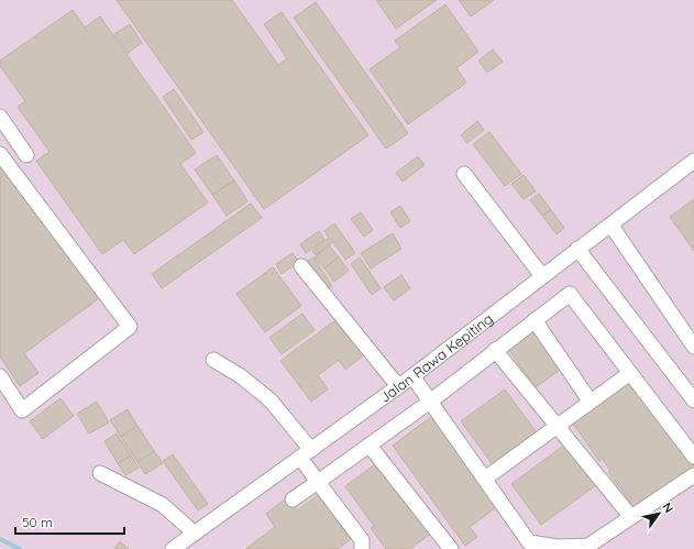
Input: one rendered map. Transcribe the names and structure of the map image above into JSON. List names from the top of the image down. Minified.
{"streets":{"street":["Jalan Rawa Kepiting"]},"scale_bar":"50 m","north":"top right"}
